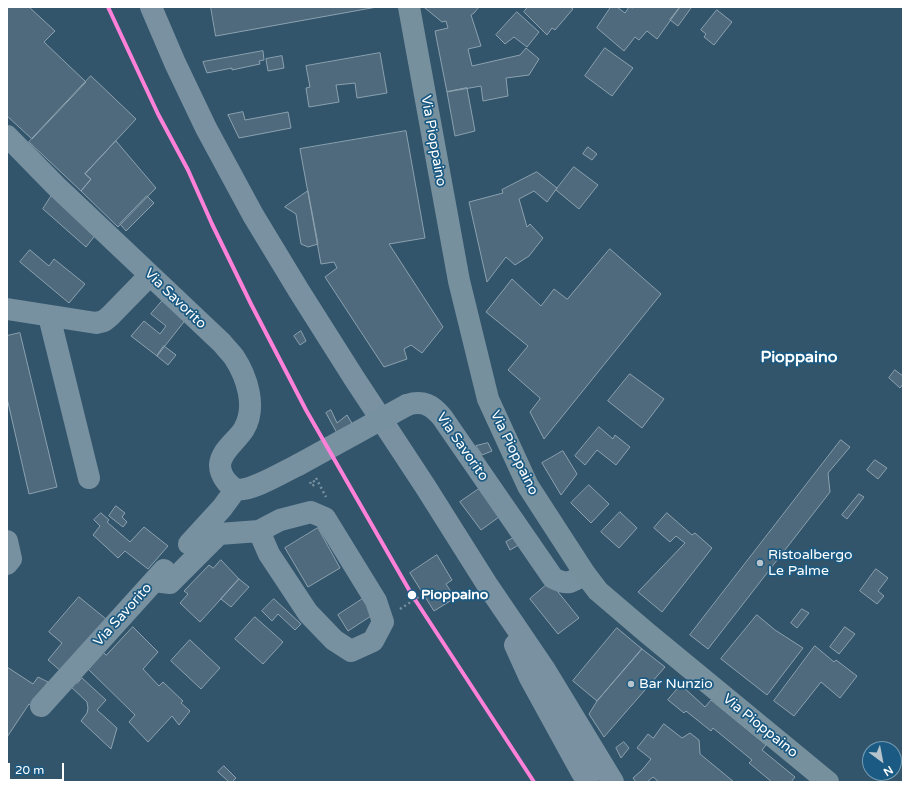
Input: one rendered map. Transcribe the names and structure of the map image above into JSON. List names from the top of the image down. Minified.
{"streets":{"main road":["Via Pioppaino"],"street":["Via Savorito"]},"crossings":[["Via Pioppaino","Via Savorito"]],"districts":["Pioppaino"],"places":["Ristoalbergo Le Palme","Pioppaino","Bar Nunzio"],"scale_bar":"20 m","north":"bottom right"}
